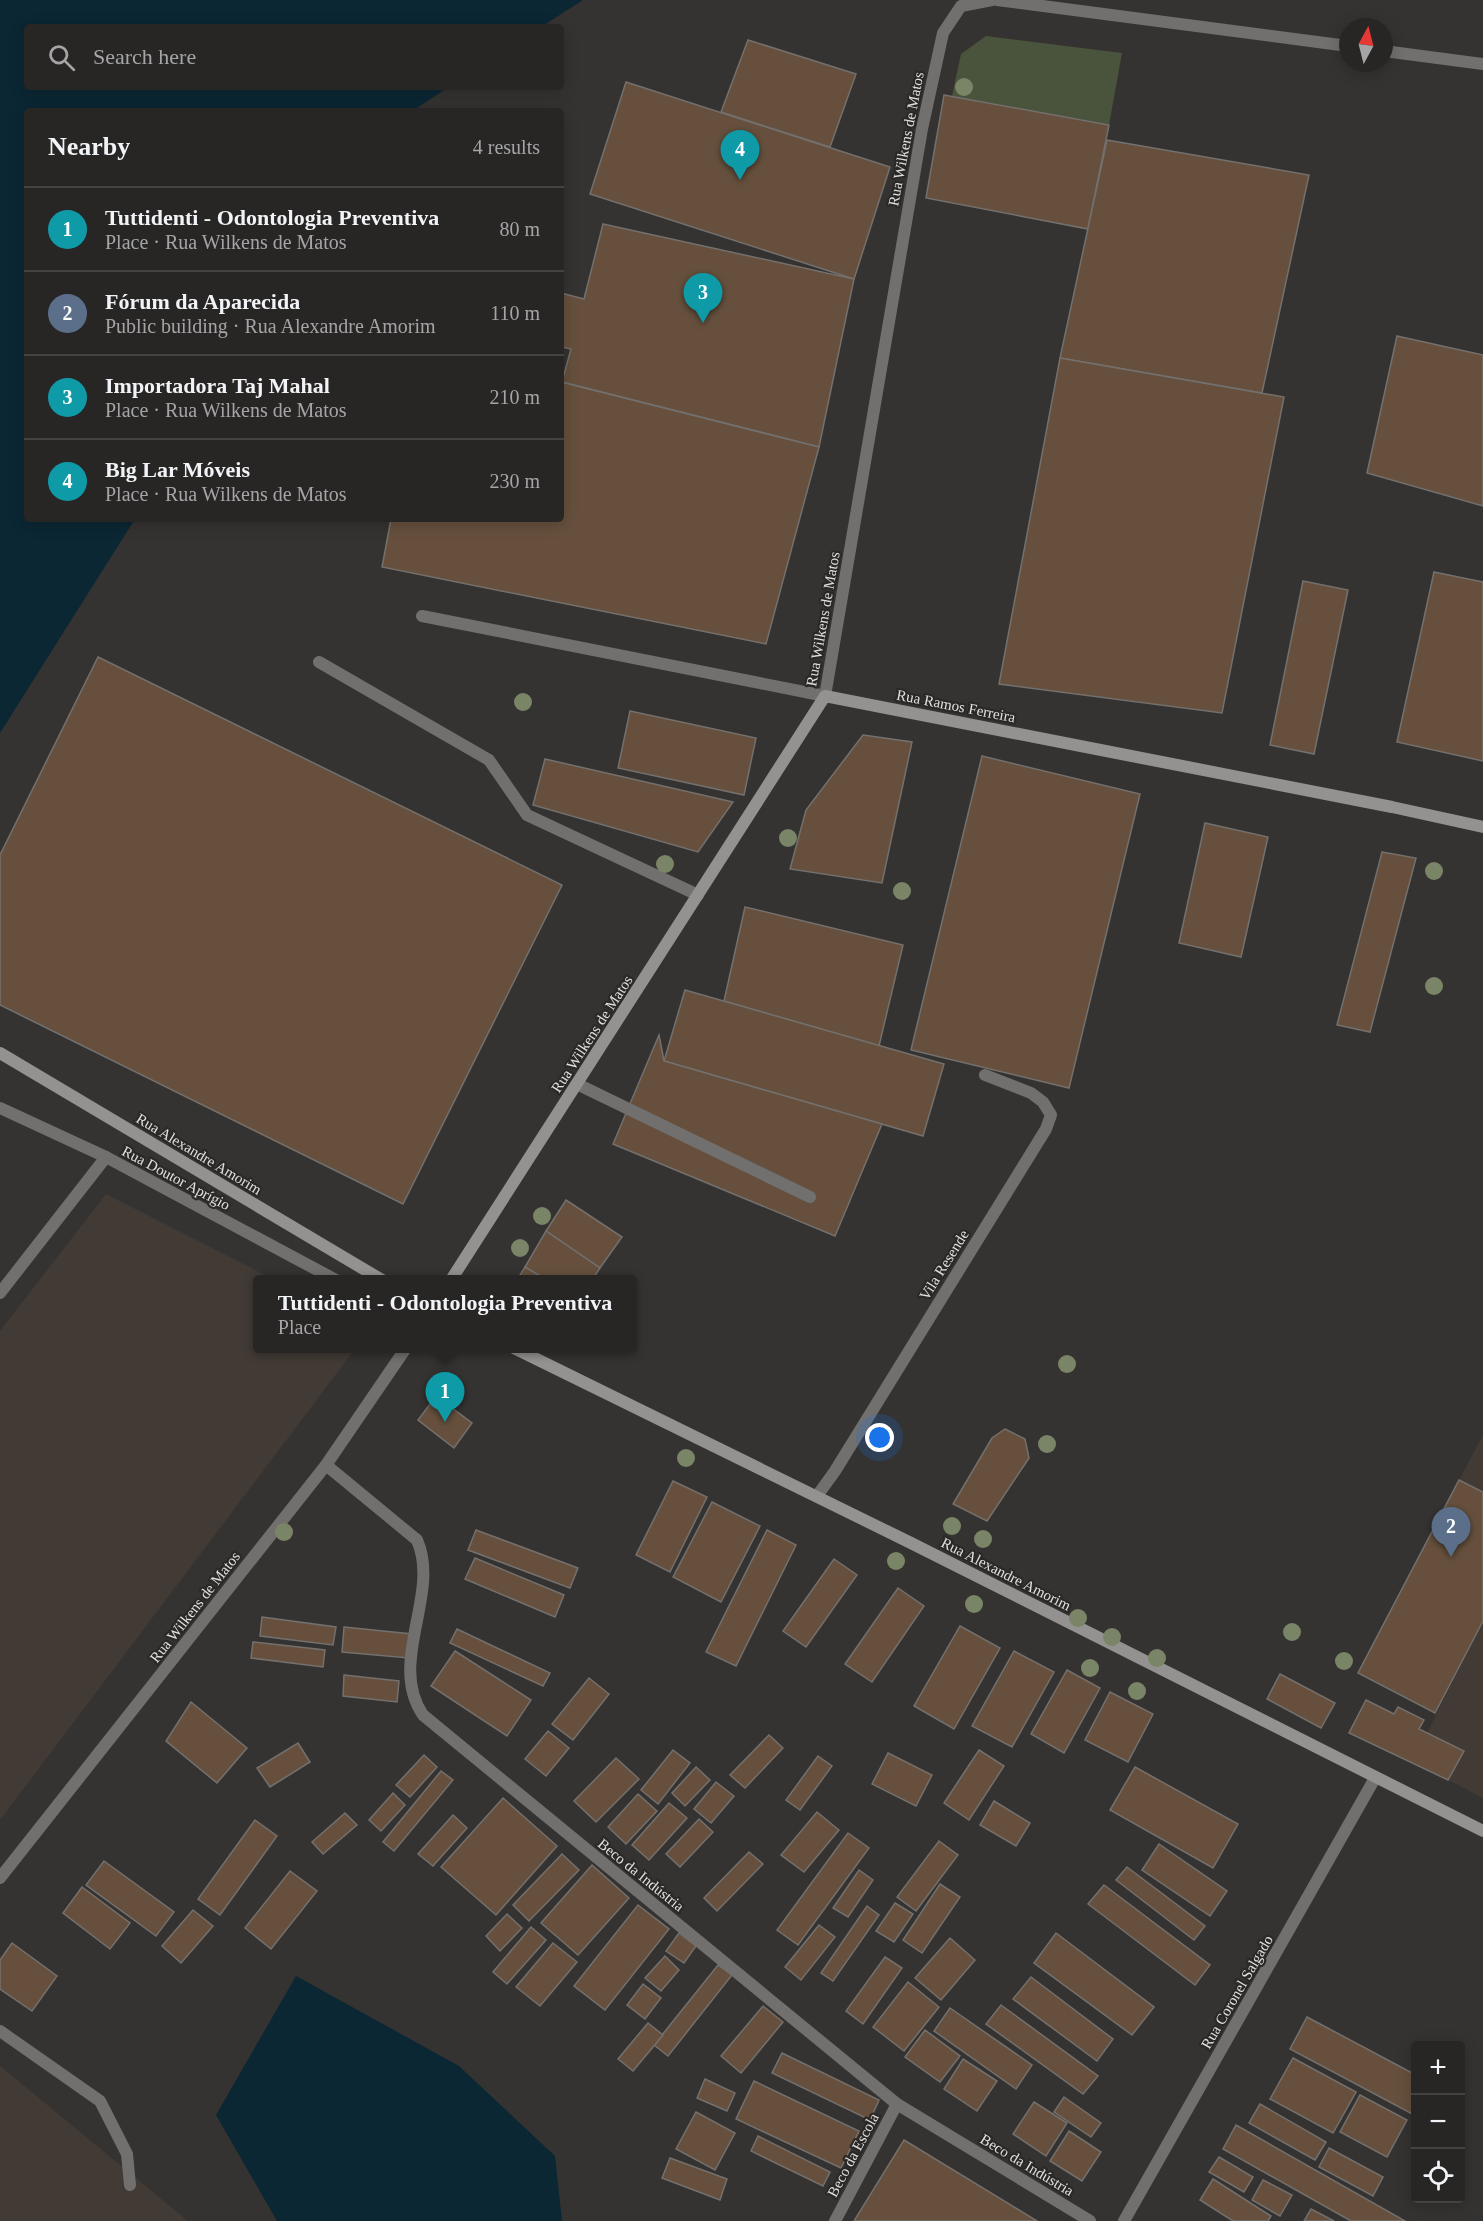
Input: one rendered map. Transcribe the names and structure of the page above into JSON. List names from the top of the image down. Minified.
{"streets":{"street":["Rua Wilkens de Matos","Rua Ramos Ferreira","Rua Alexandre Amorim","Rua Doutor Aprígio","Vila Resende","Beco da Indústria","Rua Coronel Salgado","Beco da Escola"]},"crossings":[["Rua Wilkens de Matos","Rua Ramos Ferreira"],["Rua Wilkens de Matos","Beco da Indústria"],["Rua Alexandre Amorim","Vila Resende"],["Rua Alexandre Amorim","Rua Coronel Salgado"],["Beco da Indústria","Beco da Escola"]],"north":"top","page":{"search":"Search here","heading":["Nearby","4 results"],"pins":["4","3","1","2"],"list":[{"mark":"1","name":"Tuttidenti - Odontologia Preventiva","note":"Place · Rua Wilkens de Matos","value":"80 m"},{"mark":"2","name":"Fórum da Aparecida","note":"Public building · Rua Alexandre Amorim","value":"110 m"},{"mark":"3","name":"Importadora Taj Mahal","note":"Place · Rua Wilkens de Matos","value":"210 m"},{"mark":"4","name":"Big Lar Móveis","note":"Place · Rua Wilkens de Matos","value":"230 m"}],"popup":["Tuttidenti - Odontologia Preventiva","Place"],"map_buttons":["+","−"]}}
